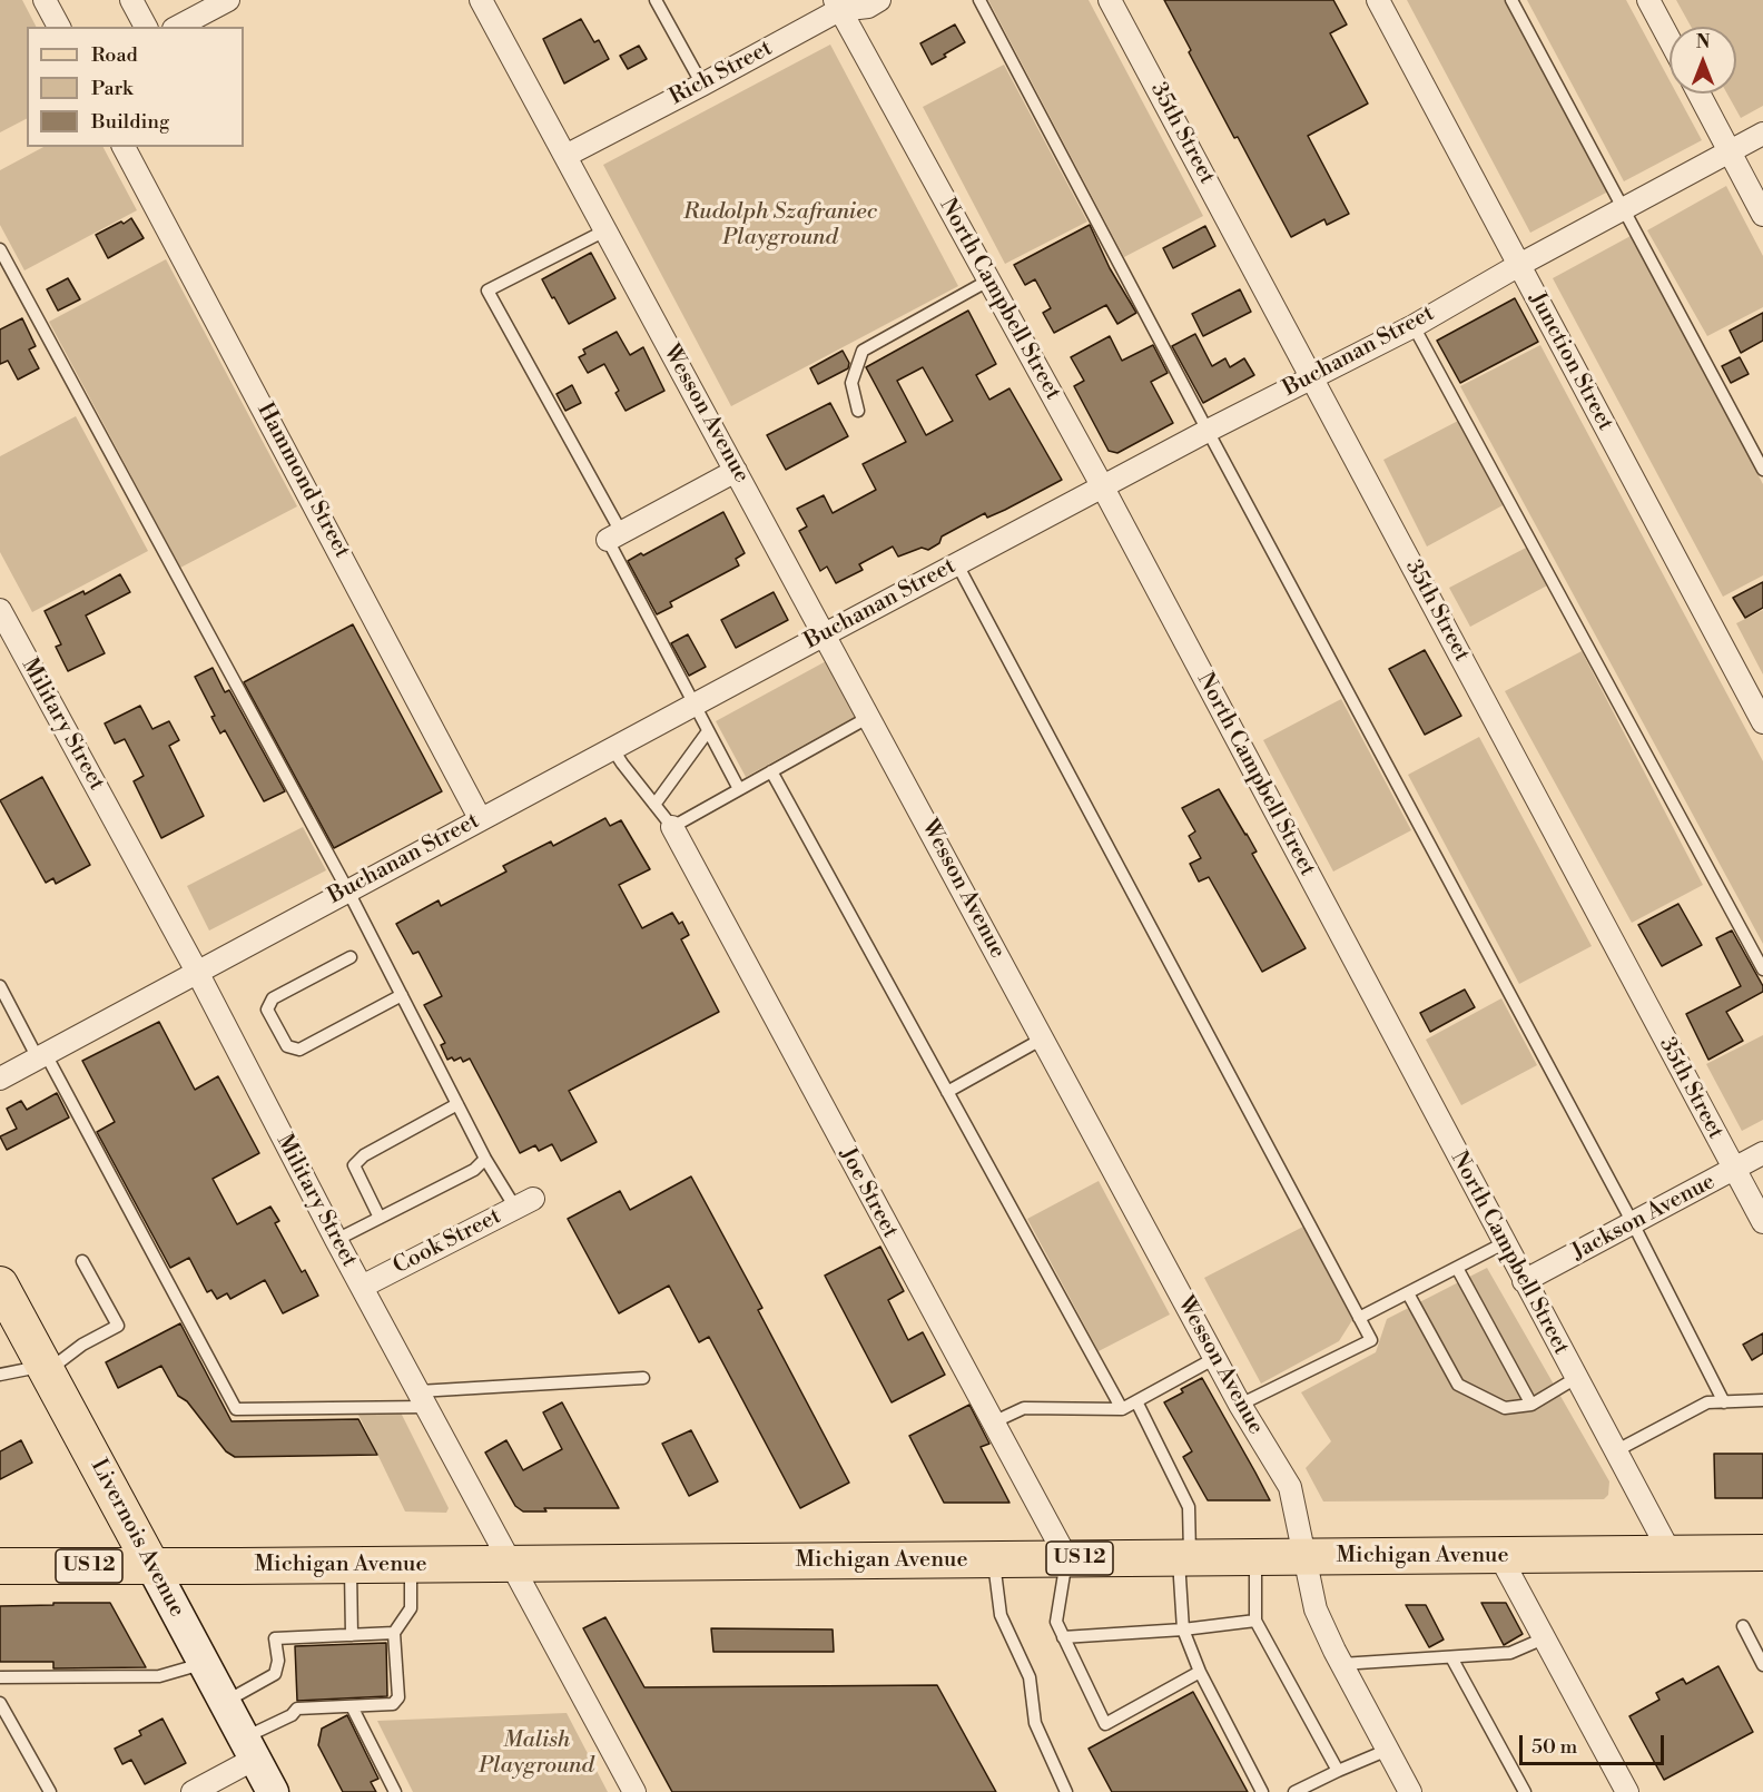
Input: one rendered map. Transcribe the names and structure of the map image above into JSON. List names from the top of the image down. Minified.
{"streets":{"main road":["Livernois Avenue","Michigan Avenue","US 12"],"street":["Rich Street","35th Street","North Campbell Street","Buchanan Street","Junction Street","Wesson Avenue","Hammond Street","Military Street","Joe Street","Jackson Avenue","Cook Street"]},"crossings":[["Rich Street","North Campbell Street"],["Rich Street","Wesson Avenue"],["35th Street","Buchanan Street"],["35th Street","Jackson Avenue"],["North Campbell Street","Buchanan Street"],["North Campbell Street","Jackson Avenue"],["North Campbell Street","Michigan Avenue"],["Buchanan Street","Junction Street"],["Buchanan Street","Wesson Avenue"],["Buchanan Street","Hammond Street"],["Buchanan Street","Military Street"],["Wesson Avenue","Michigan Avenue"],["Military Street","Cook Street"],["Military Street","Michigan Avenue"],["Joe Street","Michigan Avenue"],["Livernois Avenue","Michigan Avenue"]],"parks":["Rudolph Szafraniec Playground","Malish Playground"],"legend":["Road","Park","Building"],"scale_bar":"50 m","north":"top"}
